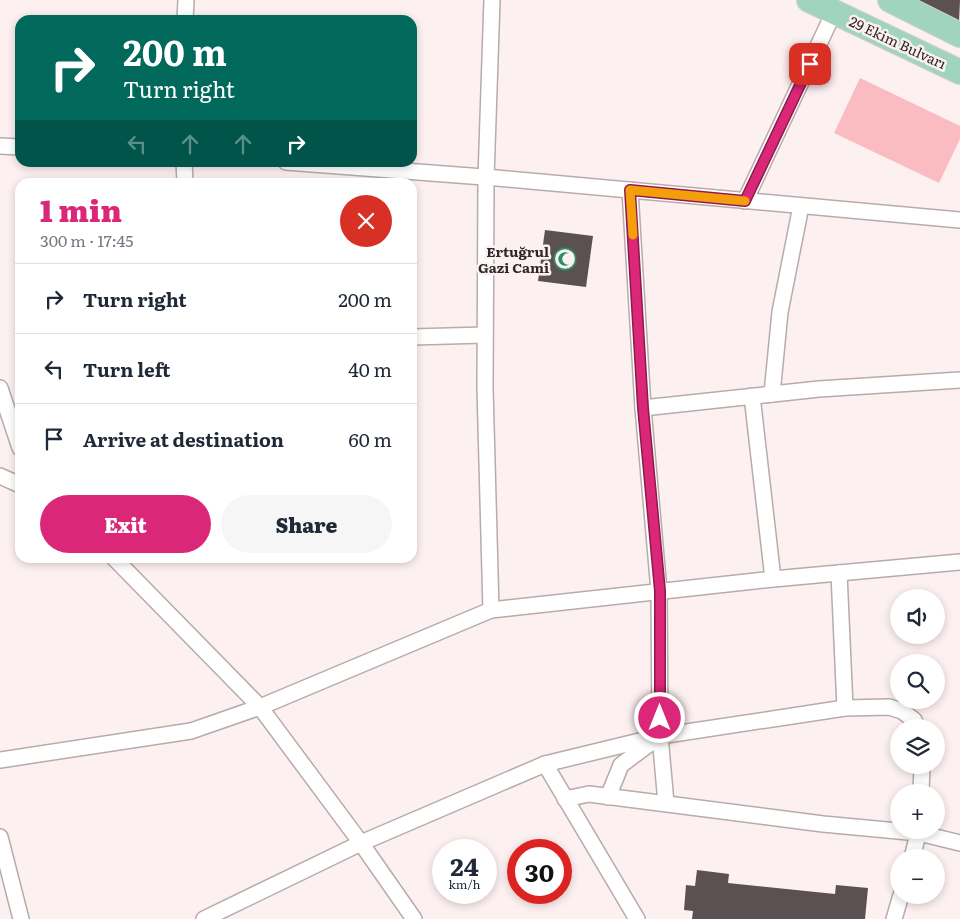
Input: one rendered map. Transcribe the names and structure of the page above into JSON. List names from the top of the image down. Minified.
{"streets":{"main road":["29 Ekim Bulvarı"]},"places":{"mosque":["Ertuğrul Gazi Cami"]},"page":{"turn":["200 m","Turn right"],"heading":["1 min","300 m · 17:45"],"list":[{"name":"Turn right","value":"200 m"},{"name":"Turn left","value":"40 m"},{"name":"Arrive at destination","value":"60 m"}],"buttons":["Exit","Share"],"map_buttons":["+","−"],"speed":"24 km/h","limit":"30"}}
